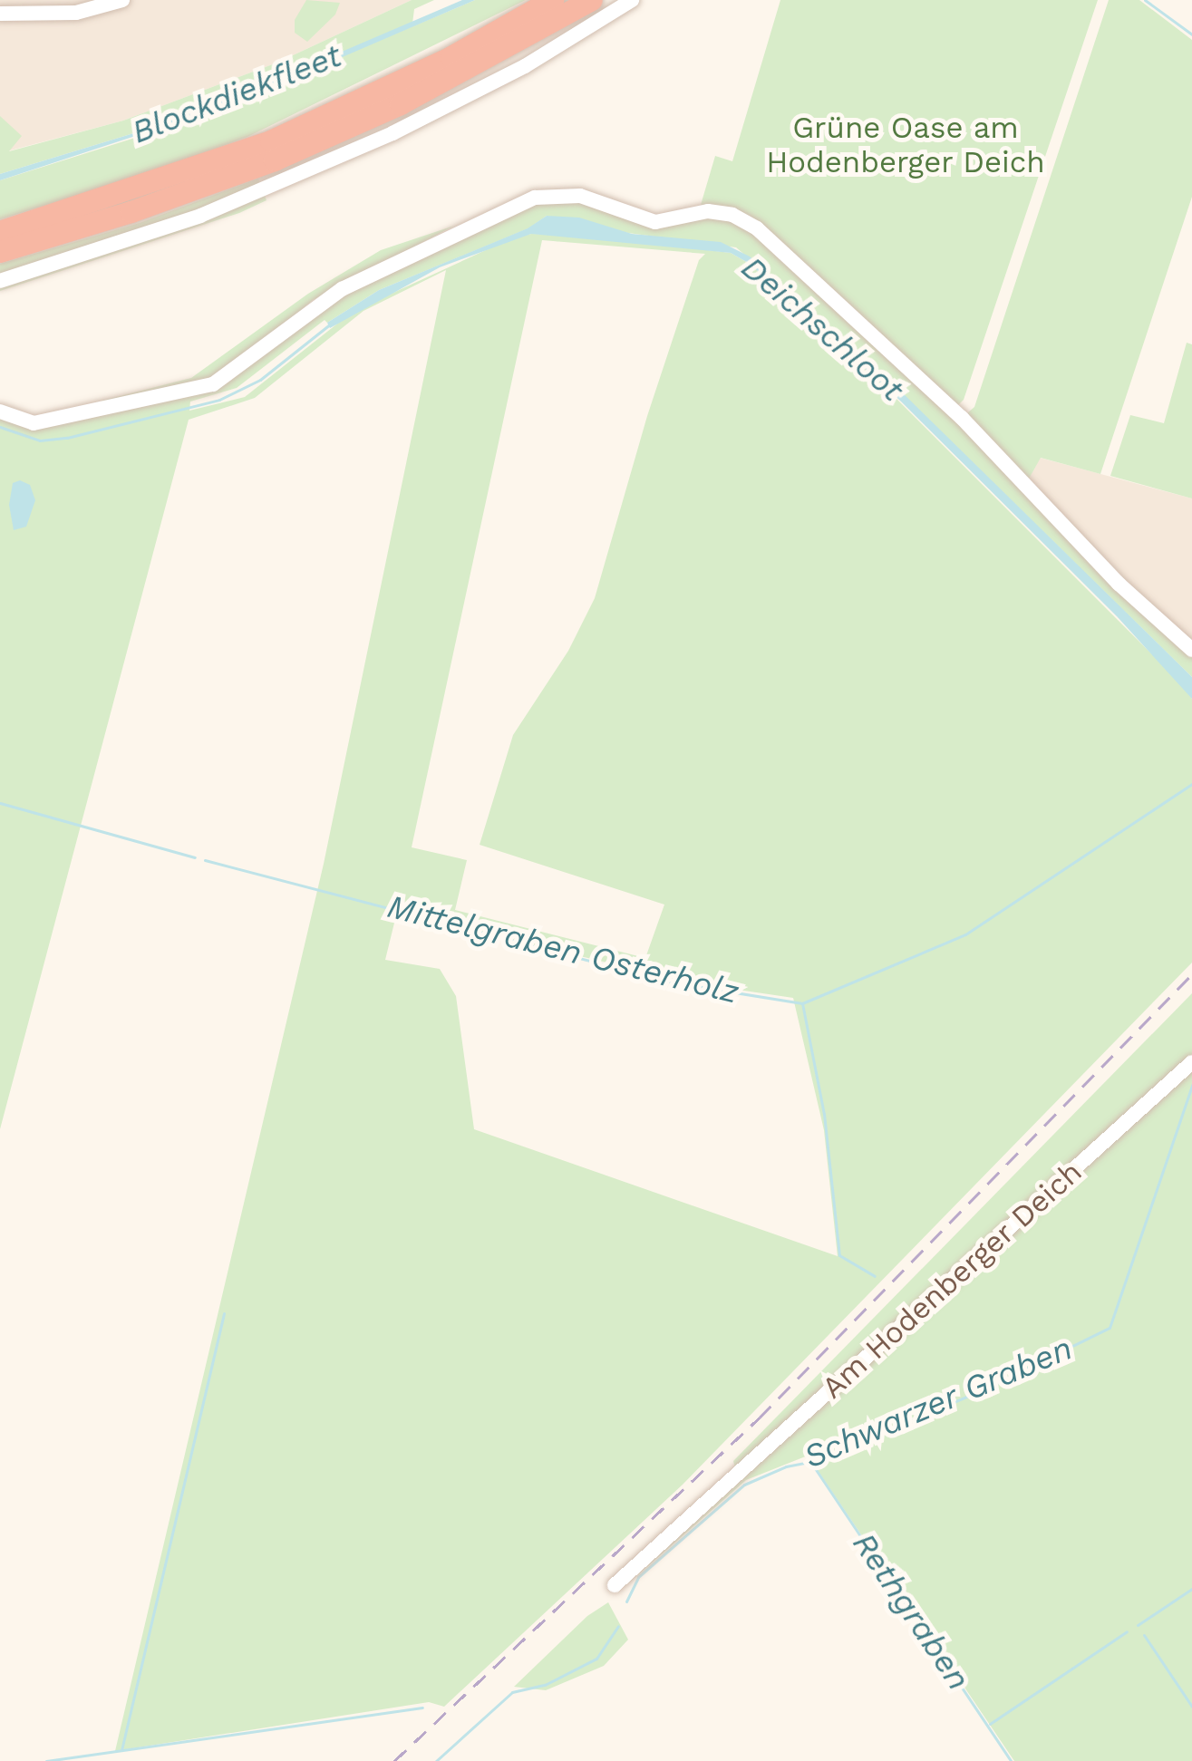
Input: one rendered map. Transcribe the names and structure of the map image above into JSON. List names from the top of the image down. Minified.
{"streets":{"street":["Am Hodenberger Deich"]},"water":["Blockdiekfleet","Deichschloot","Mittelgraben Osterholz","Schwarzer Graben","Rethgraben"],"parks":["Grüne Oase am Hodenberger Deich"]}
